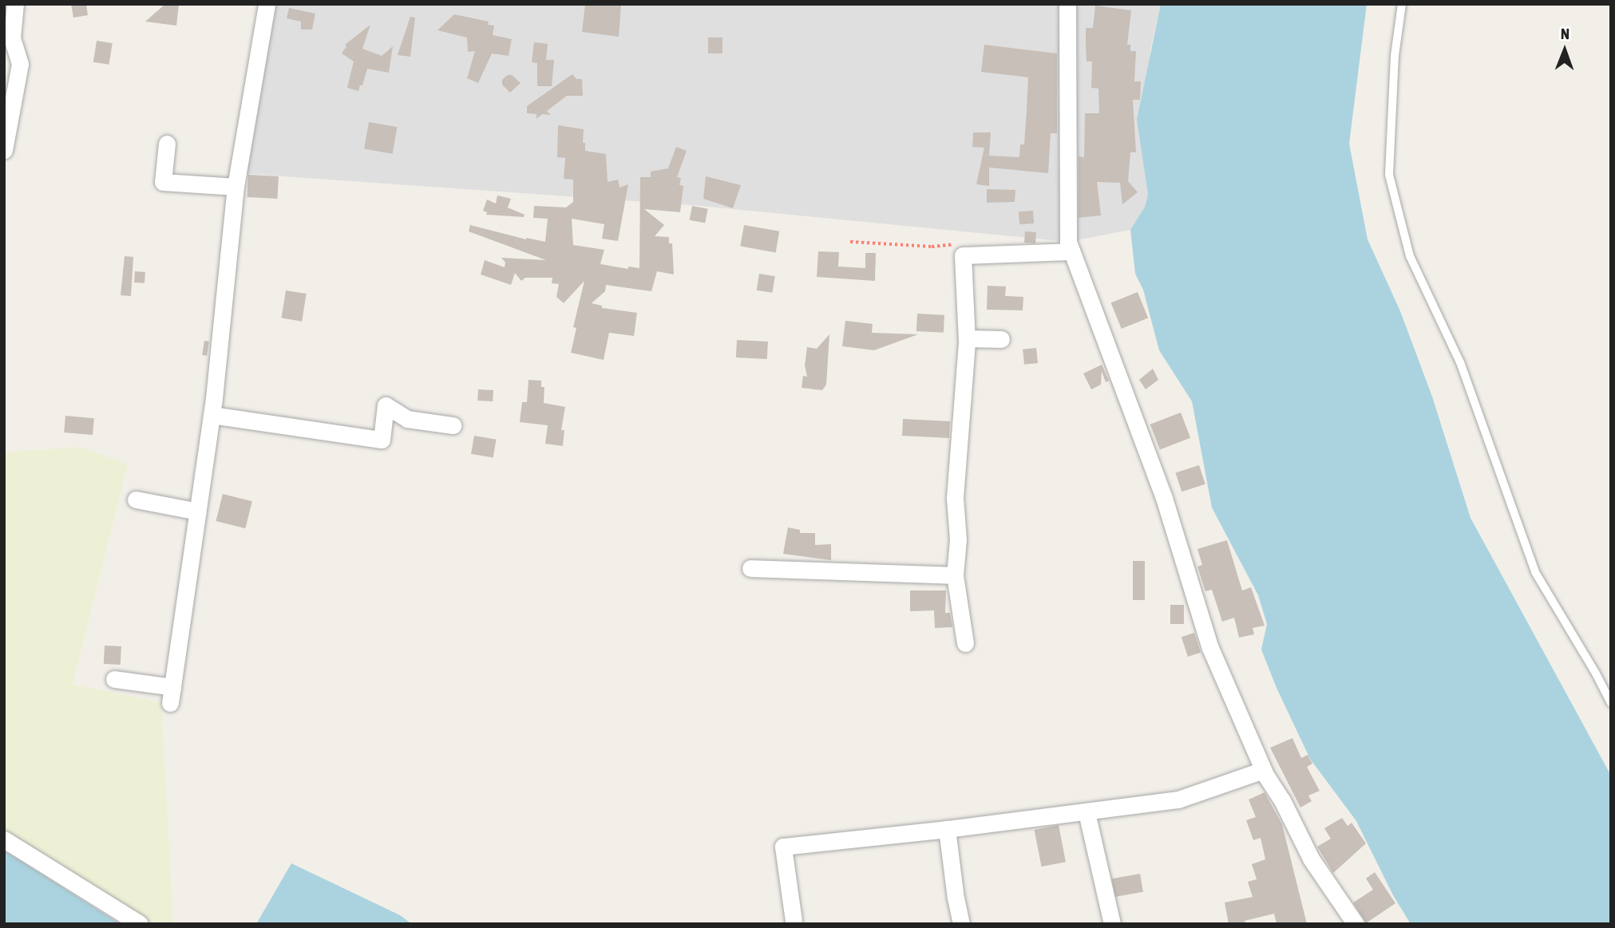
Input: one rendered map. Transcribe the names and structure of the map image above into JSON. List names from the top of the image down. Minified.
{"north":"top"}
